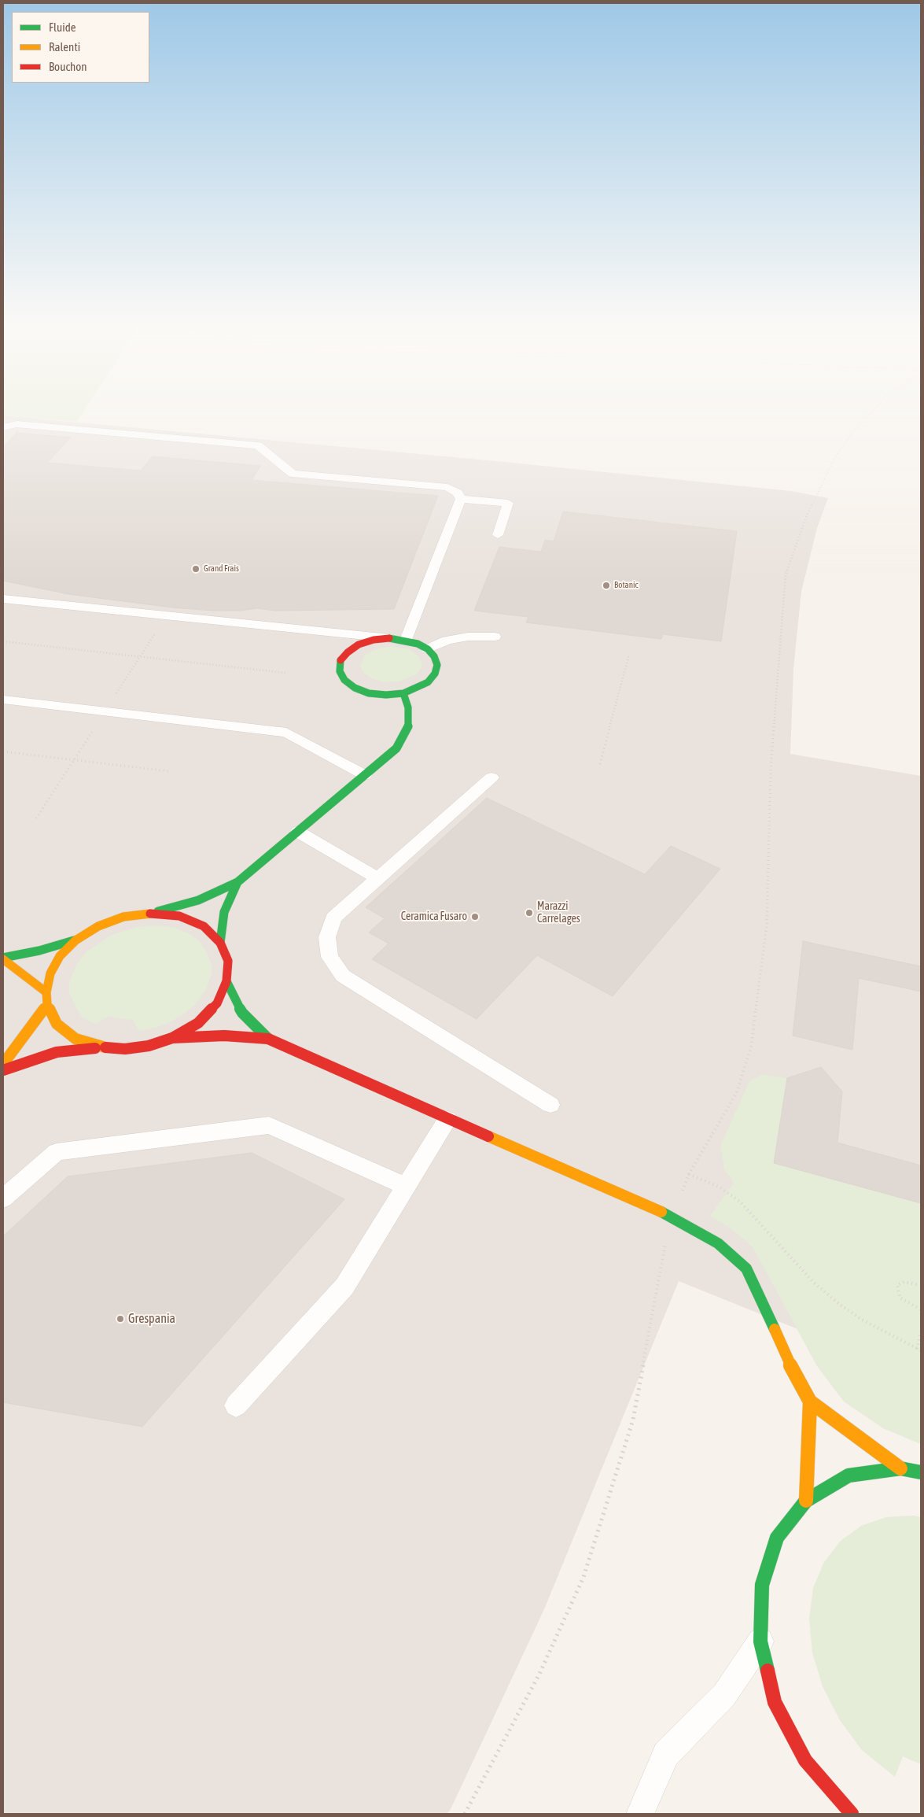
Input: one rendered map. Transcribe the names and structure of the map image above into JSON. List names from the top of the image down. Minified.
{"places":["Grand Frais","Botanic","Marazzi Carrelages","Ceramica Fusaro","Grespania"],"legend":["Fluide","Ralenti","Bouchon"]}
